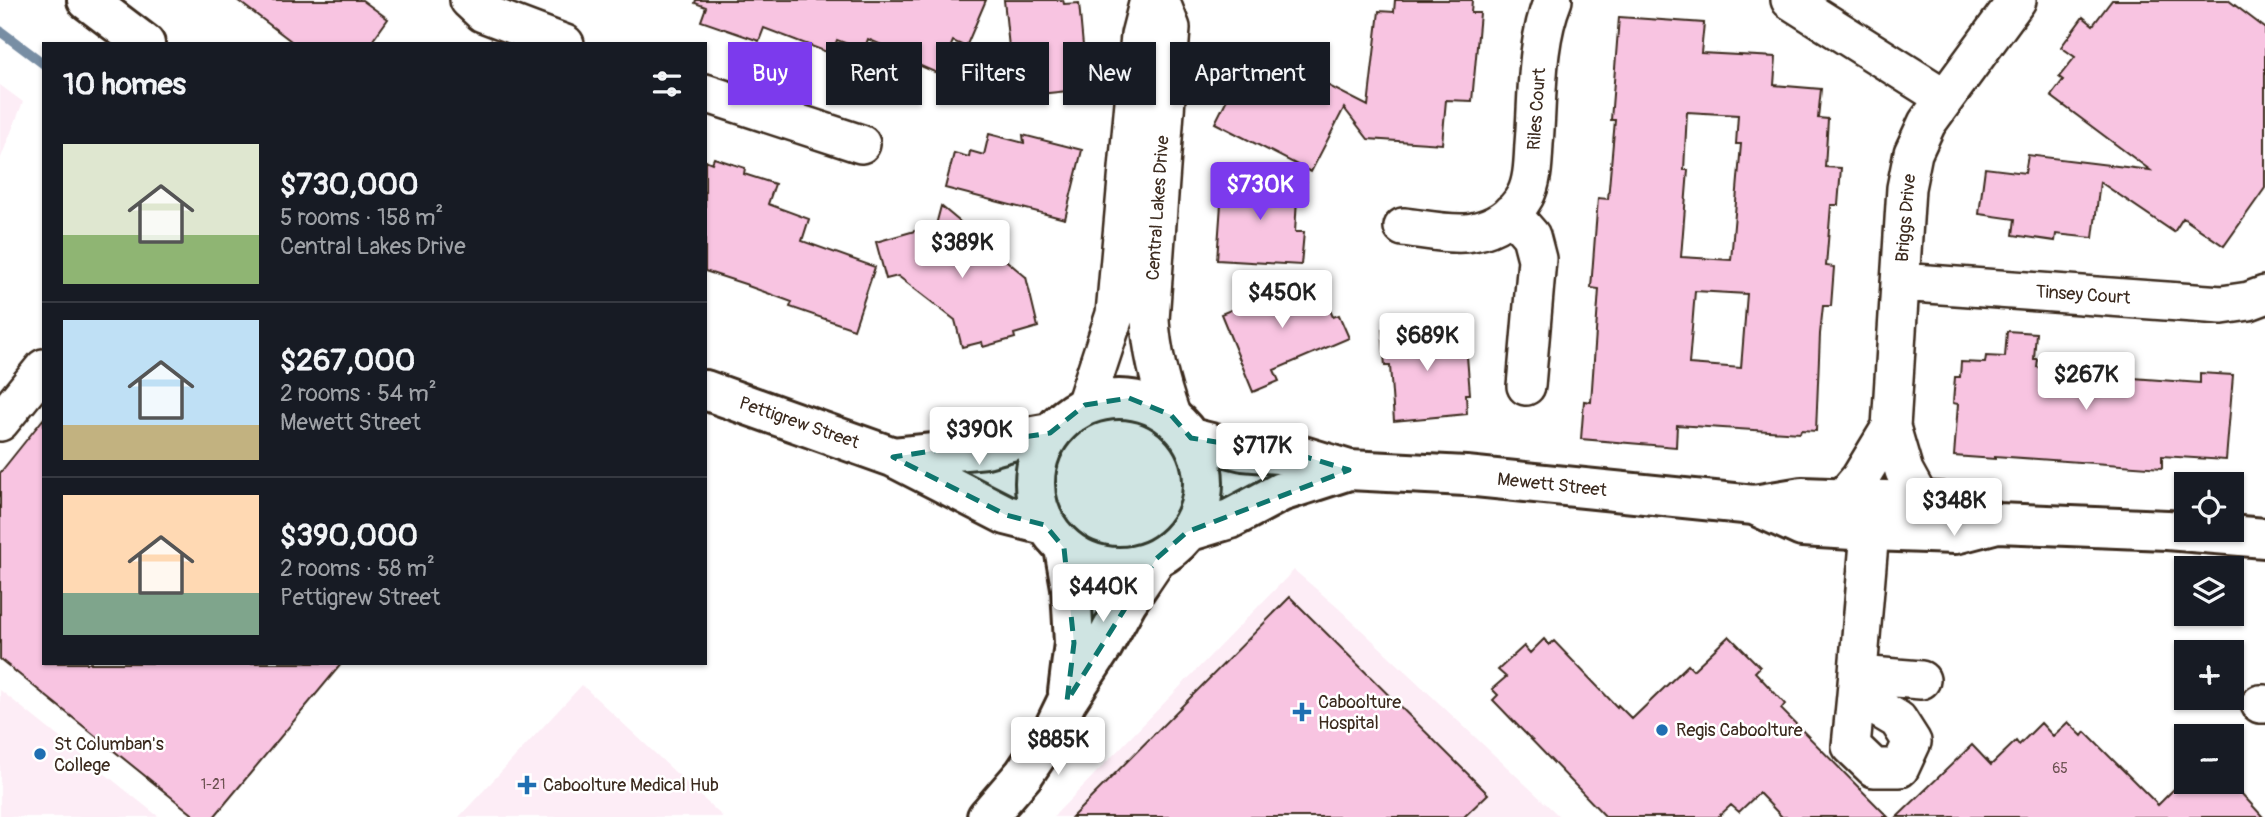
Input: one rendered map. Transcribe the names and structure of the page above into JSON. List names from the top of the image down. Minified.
{"streets":{"main road":["Pettigrew Street","Mewett Street"],"street":["Riles Court","Central Lakes Drive","Briggs Drive","Tinsey Court"]},"crossings":[["Central Lakes Drive","Pettigrew Street"],["Central Lakes Drive","Mewett Street"],["Briggs Drive","Tinsey Court"],["Briggs Drive","Mewett Street"],["Pettigrew Street","Mewett Street"]],"places":{"health":["Caboolture Hospital","Caboolture Medical Hub"],"other":["Regis Caboolture","St Columban's College"]},"house_numbers":["65","1-21"],"page":{"chip":["Buy","Rent","Filters","New","Apartment"],"heading":"10 homes","list":[{"name":"$730,000","note":"5 rooms · 158 m² · Central Lakes Drive"},{"name":"$267,000","note":"2 rooms · 54 m² · Mewett Street"},{"name":"$390,000","note":"2 rooms · 58 m² · Pettigrew Street"}],"price":["$730K","$389K","$450K","$689K","$267K","$390K","$717K","$348K","$440K","$885K"],"map_buttons":["+","−"]}}
